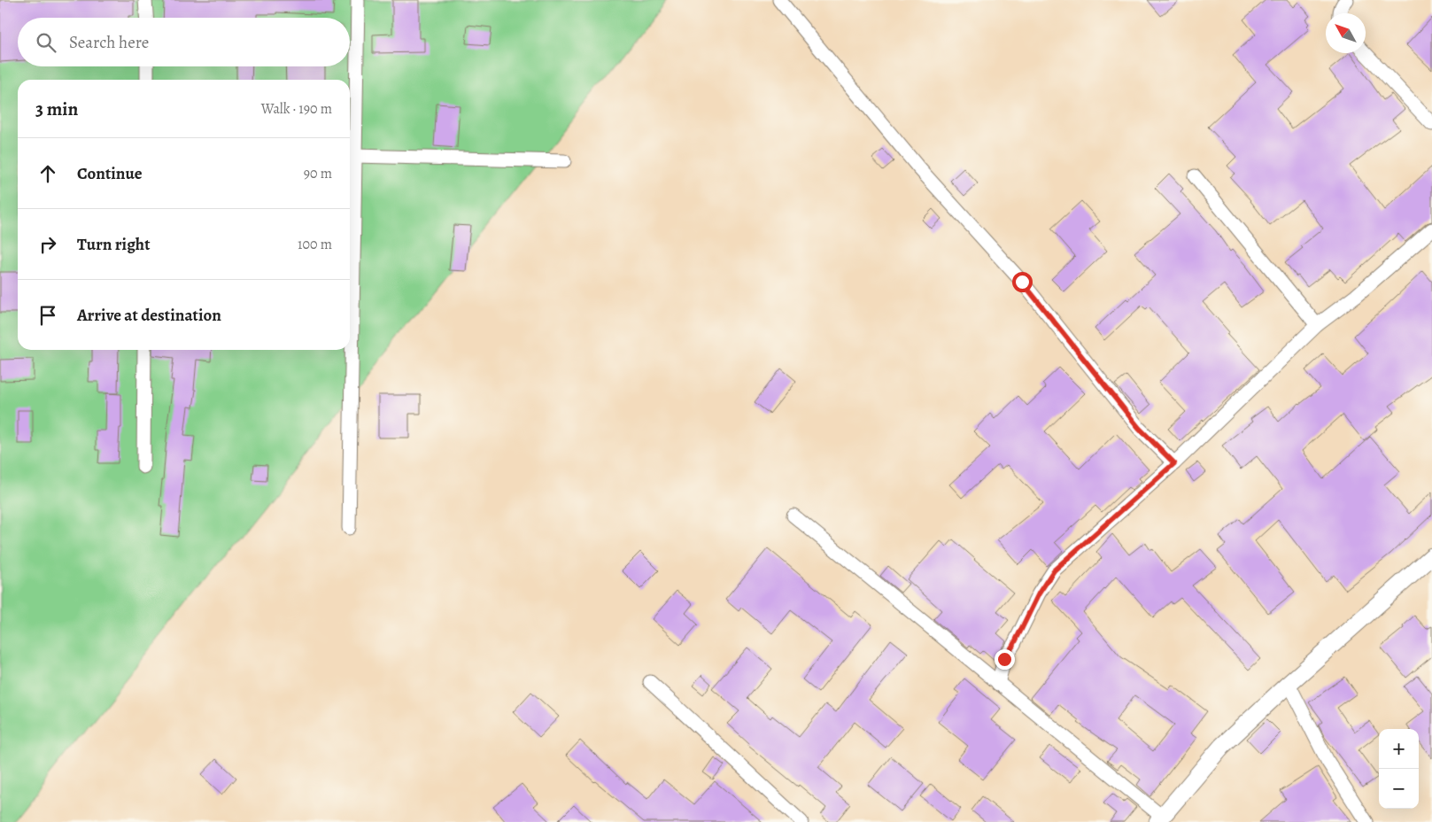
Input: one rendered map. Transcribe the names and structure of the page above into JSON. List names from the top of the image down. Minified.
{"north":"top left","page":{"search":"Search here","heading":["3 min","Walk · 190 m"],"list":[["Continue","90 m"],["Turn right","100 m"],"Arrive at destination"],"map_buttons":["+","−"]}}
